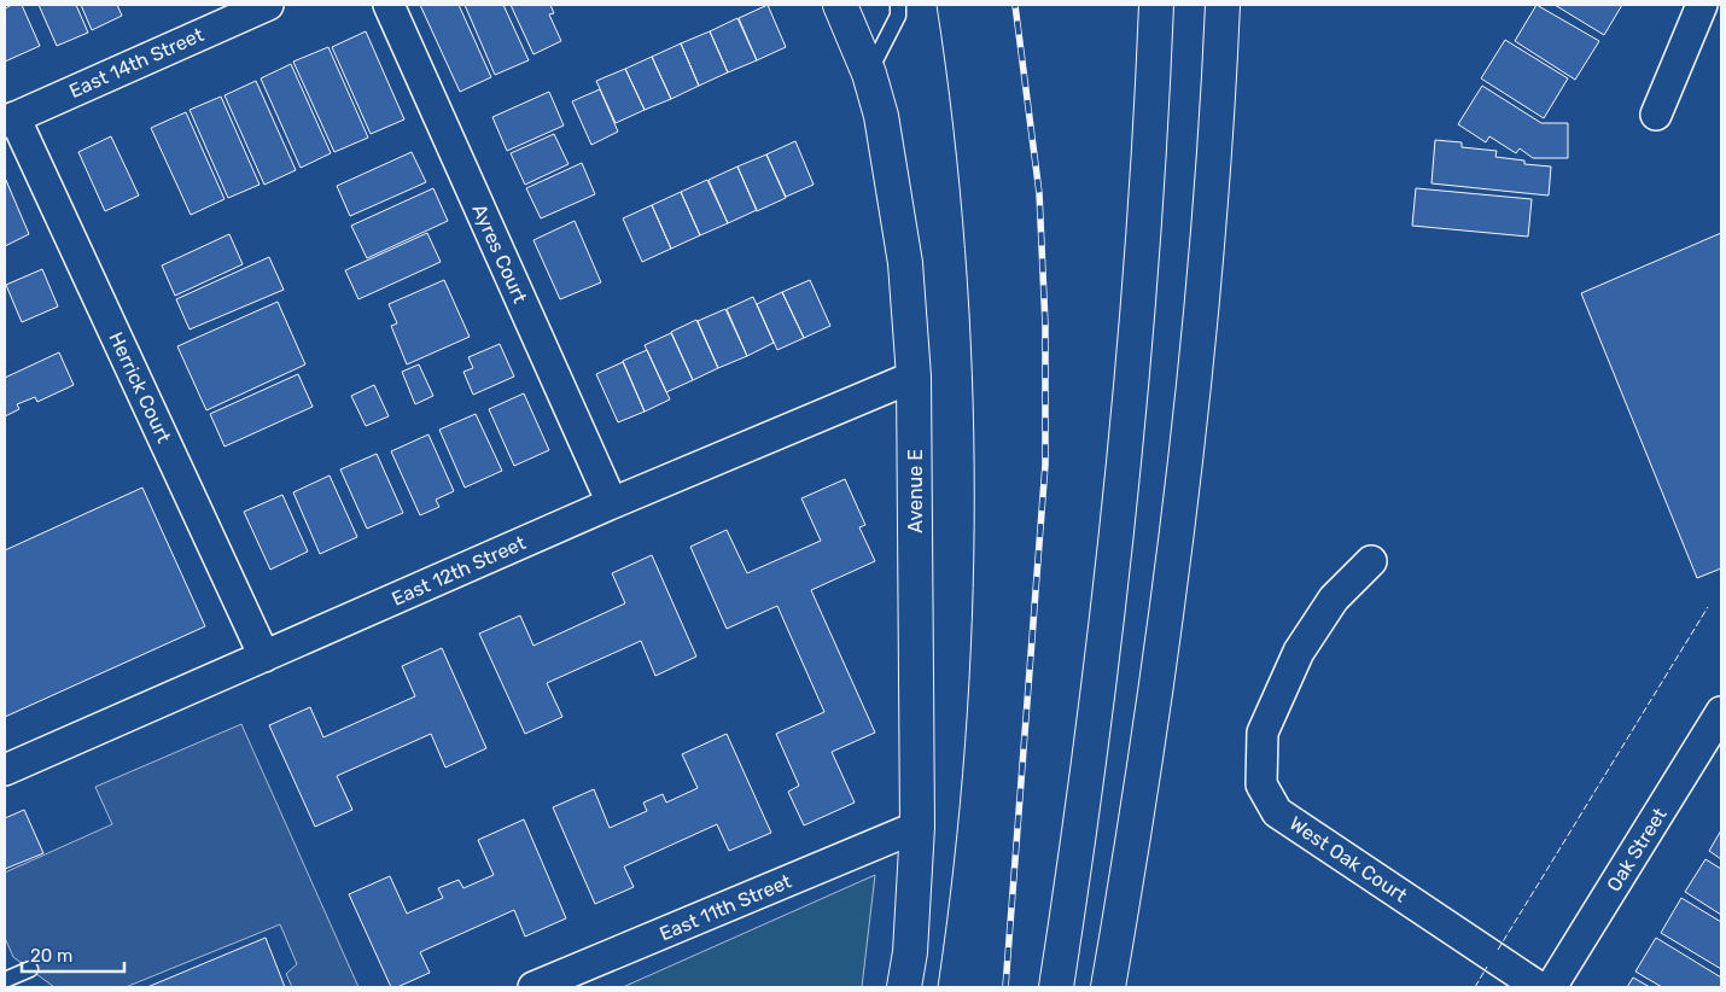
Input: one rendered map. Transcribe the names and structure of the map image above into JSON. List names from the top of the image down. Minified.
{"streets":{"main road":["Avenue E"],"street":["East 14th Street","Ayres Court","Herrick Court","East 12th Street","Oak Street","West Oak Court","East 11th Street"]},"crossings":[["East 14th Street","Herrick Court"],["Ayres Court","East 12th Street"],["Herrick Court","East 12th Street"],["Avenue E","East 12th Street"],["Avenue E","East 11th Street"]],"scale_bar":"20 m"}
